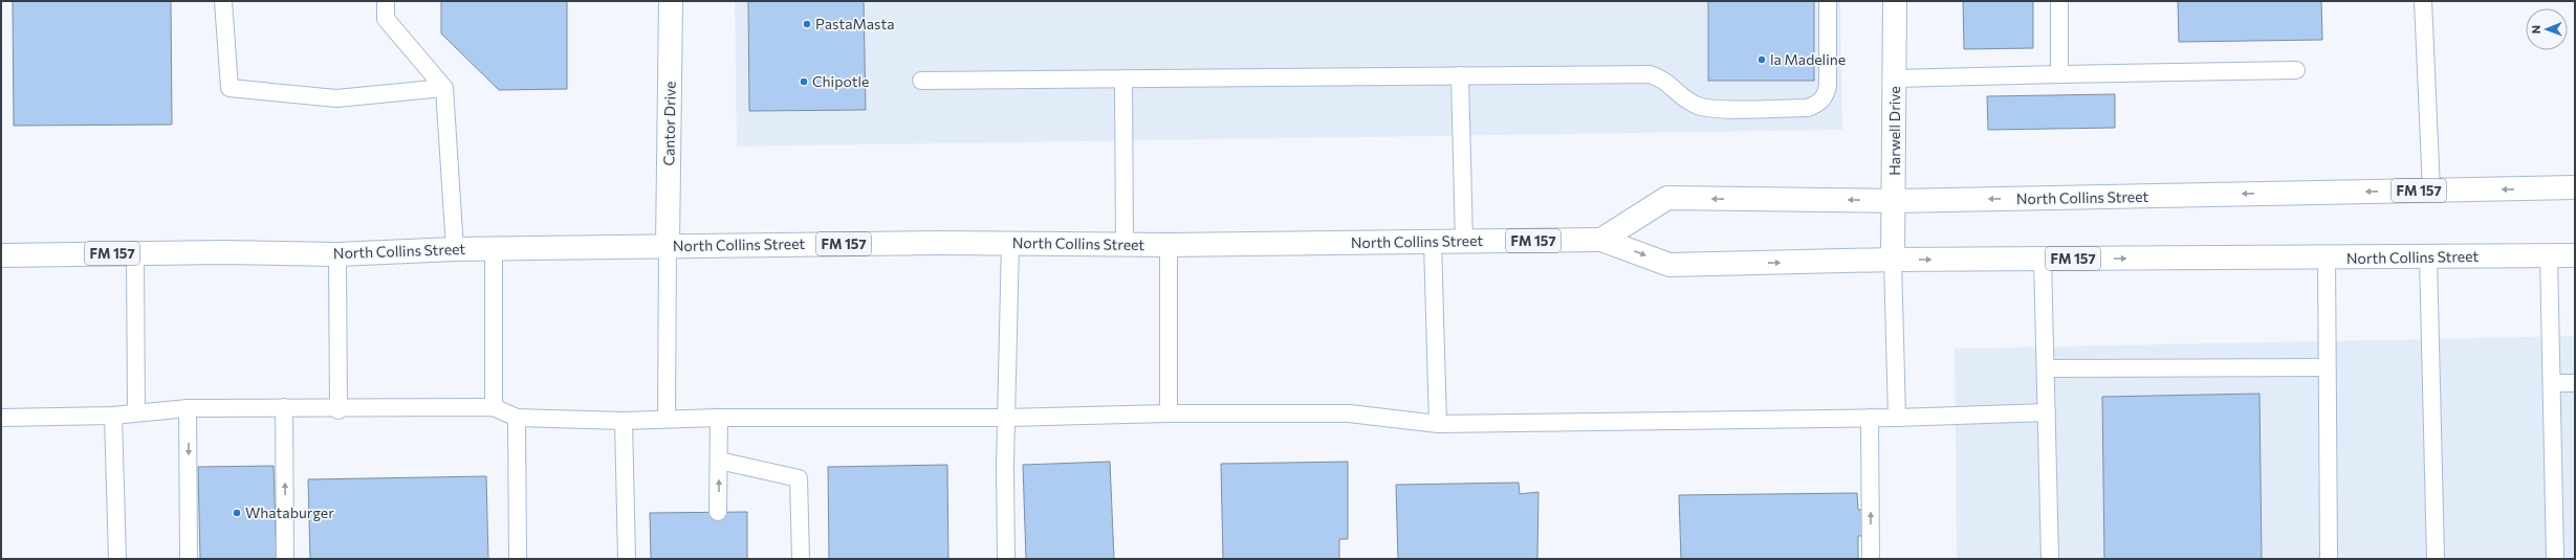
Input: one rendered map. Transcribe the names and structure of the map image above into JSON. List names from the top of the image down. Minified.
{"streets":{"main road":["Cantor Drive","Harwell Drive","FM 157","North Collins Street"]},"crossings":[["Cantor Drive","North Collins Street"],["Harwell Drive","North Collins Street"]],"places":["PastaMasta","la Madeline","Chipotle","Whataburger"],"north":"left"}
